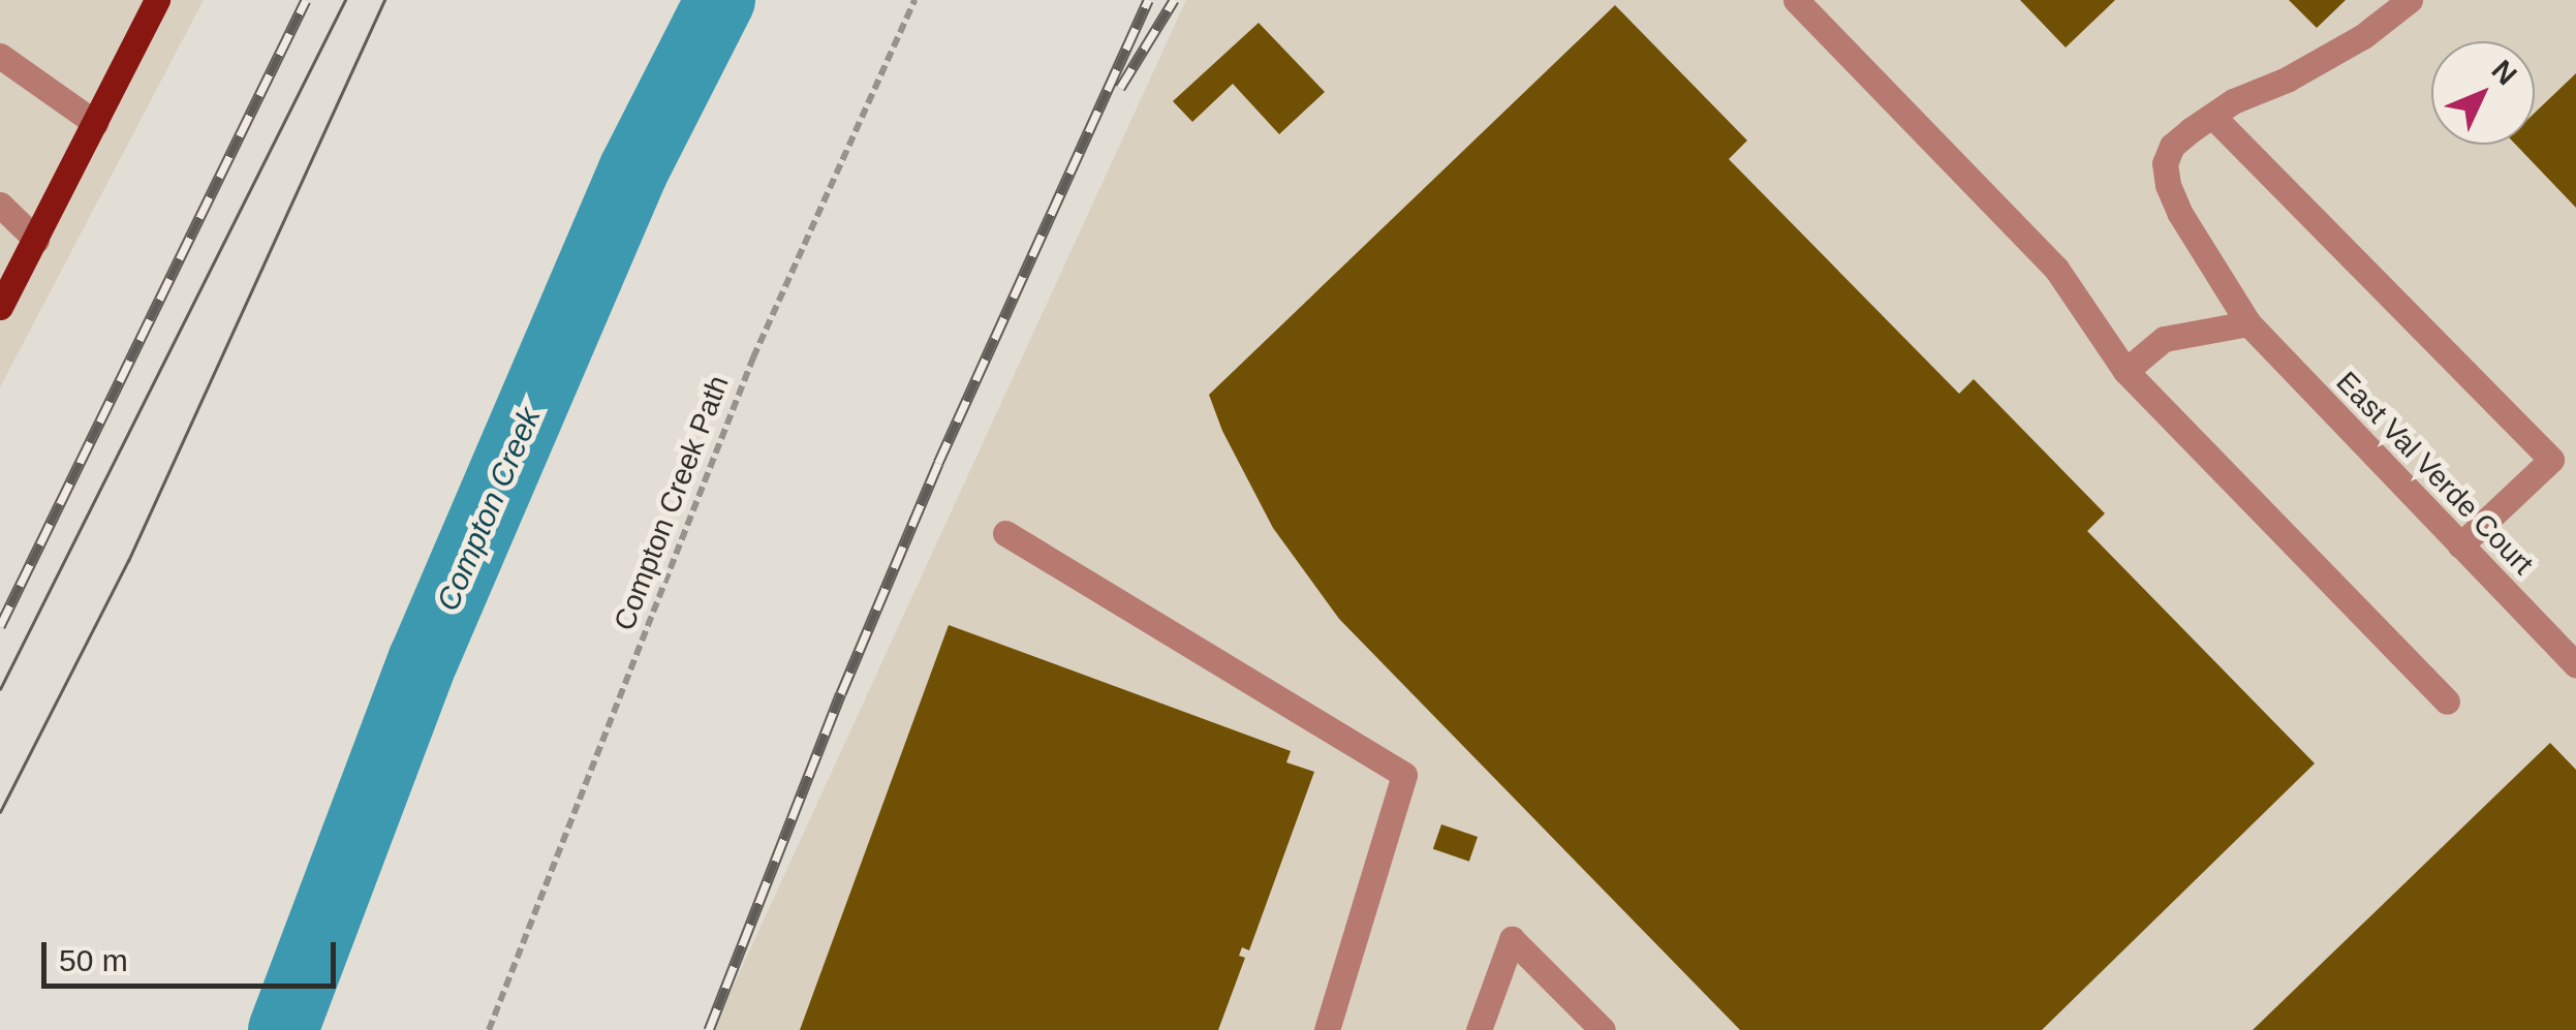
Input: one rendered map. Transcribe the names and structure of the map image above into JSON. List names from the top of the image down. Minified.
{"streets":{"street":["East Val Verde Court"],"path":["Compton Creek Path"]},"water":["Compton Creek"],"scale_bar":"50 m","north":"top right"}
